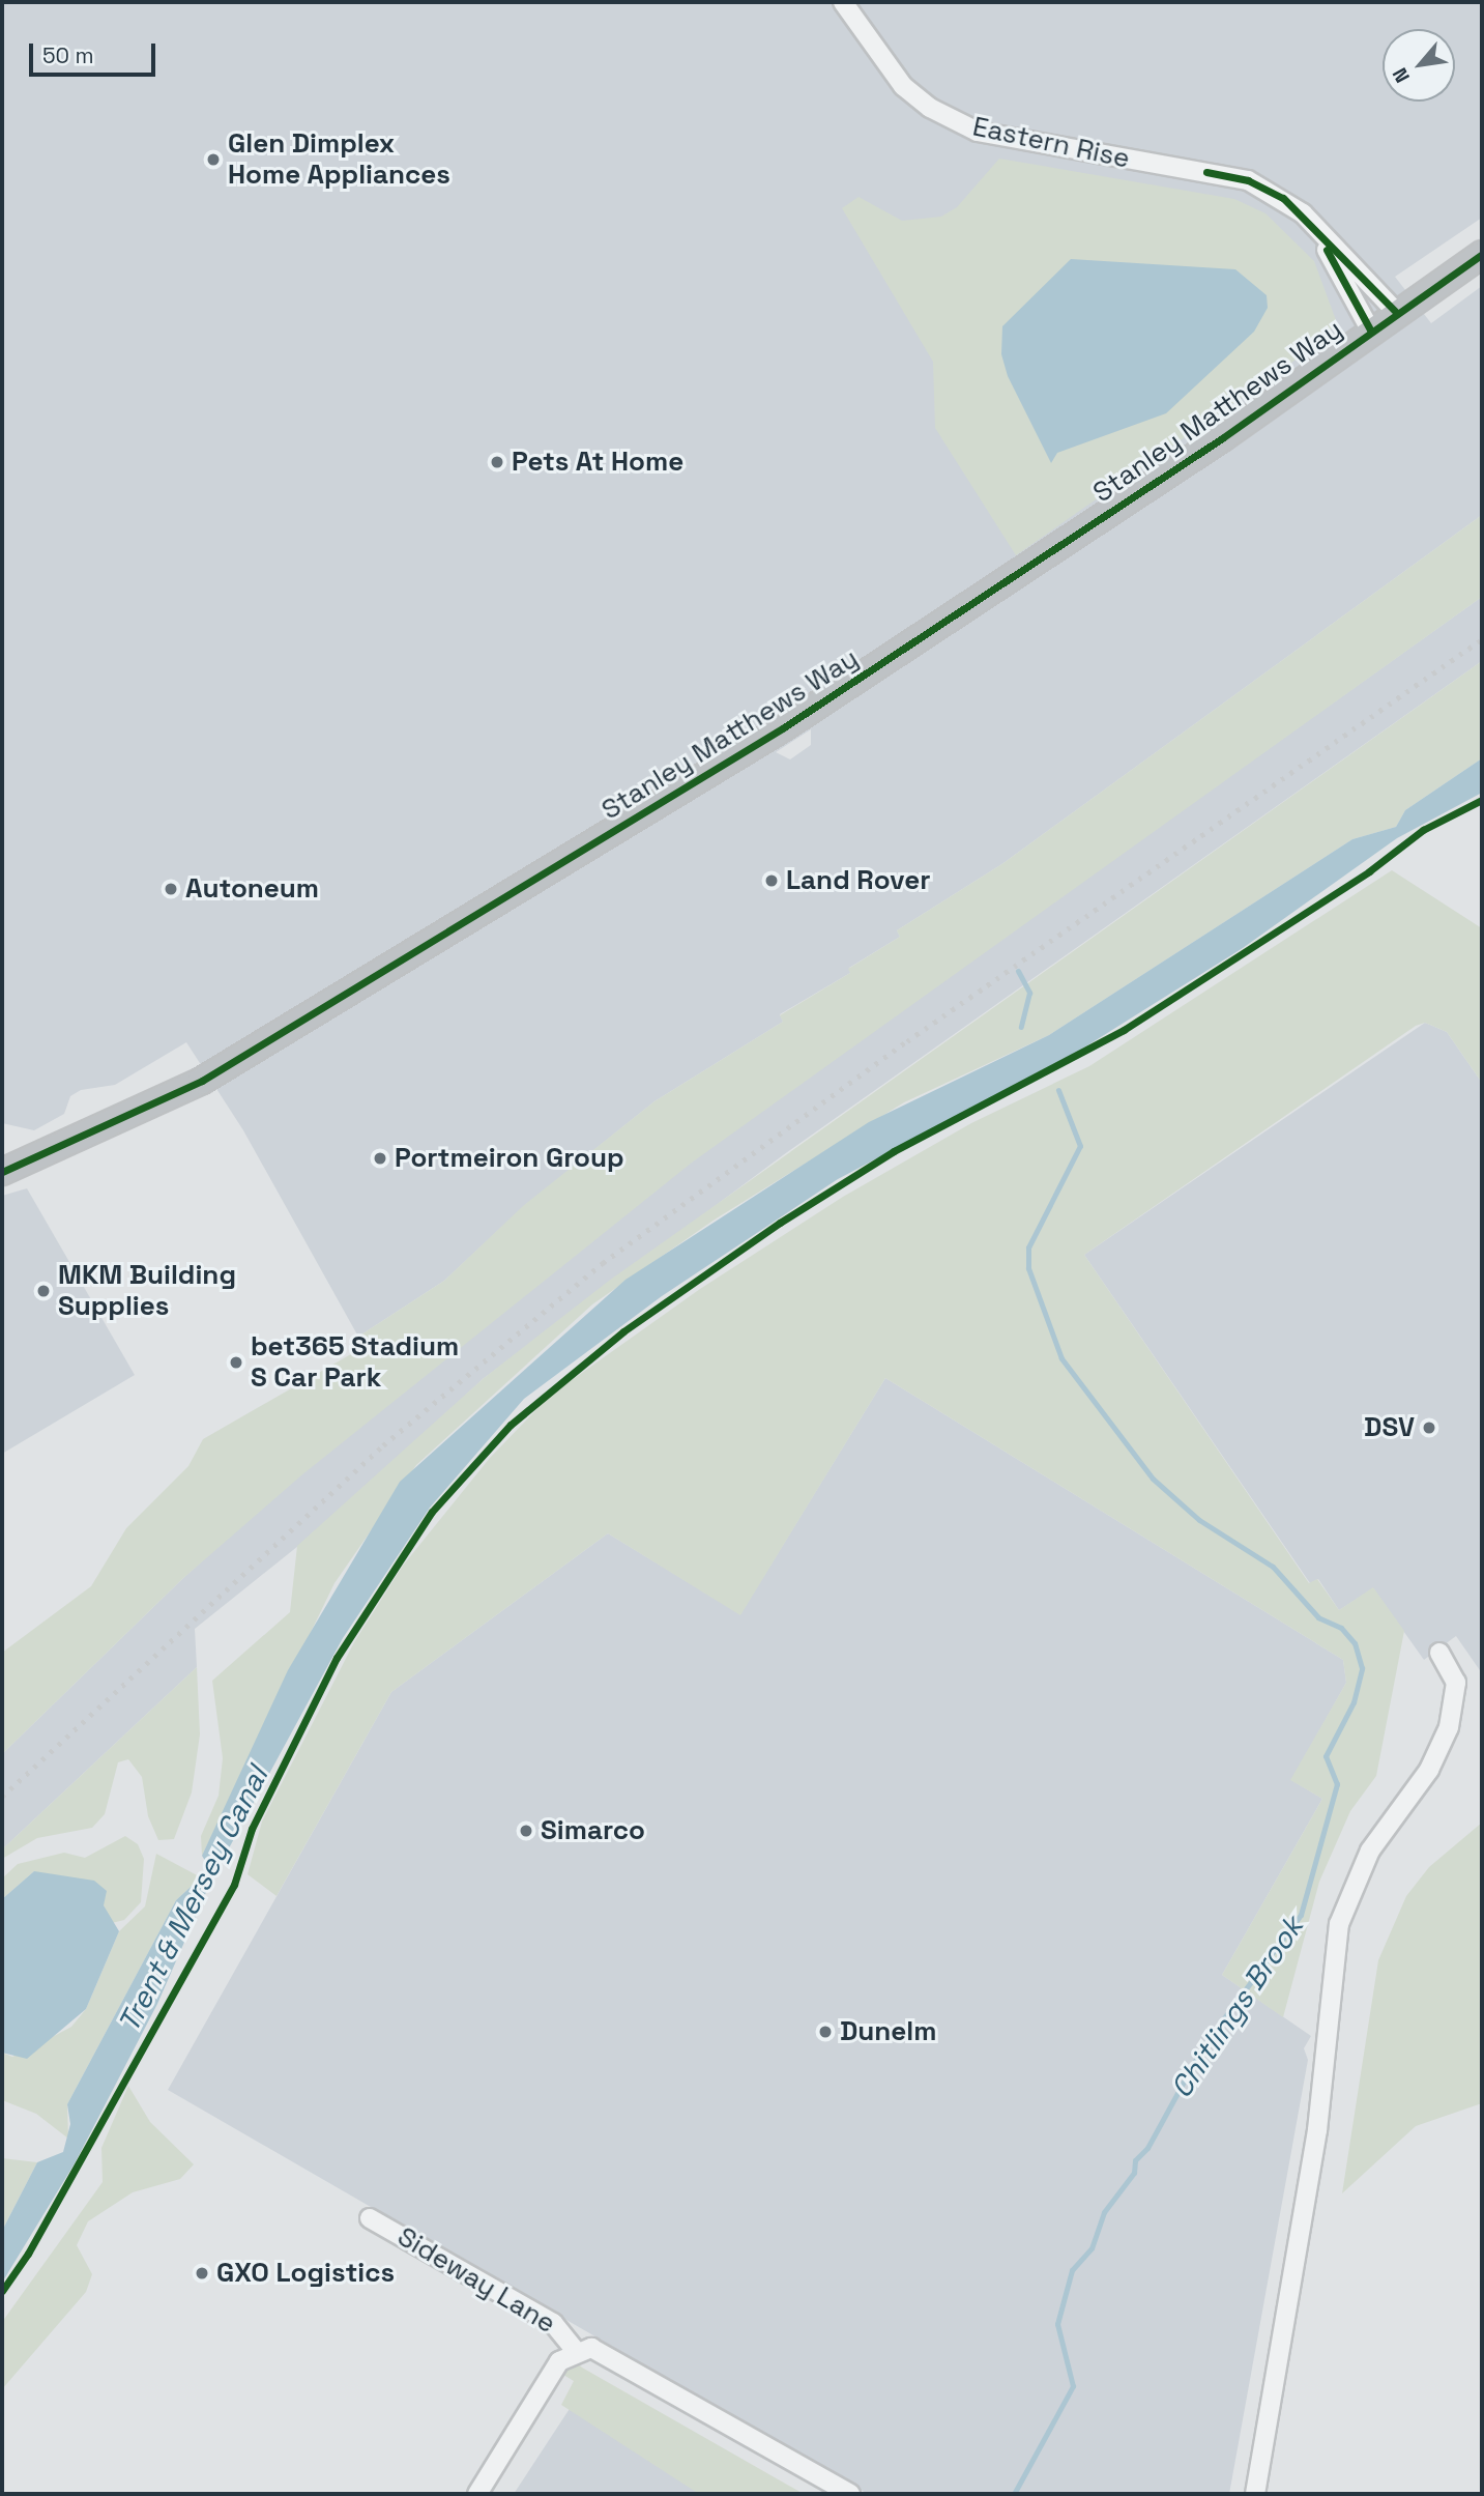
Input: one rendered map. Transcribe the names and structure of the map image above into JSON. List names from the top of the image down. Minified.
{"streets":{"main road":["Stanley Matthews Way"],"street":["Eastern Rise","Sideway Lane"]},"crossings":[["Eastern Rise","Stanley Matthews Way"]],"water":["Trent & Mersey Canal","Chitlings Brook"],"places":["Glen Dimplex Home Appliances","Pets At Home","Land Rover","Autoneum","Portmeiron Group","MKM Building Supplies","bet365 Stadium S Car Park","DSV","Simarco","Dunelm","GXO Logistics"],"scale_bar":"50 m","north":"bottom left"}
